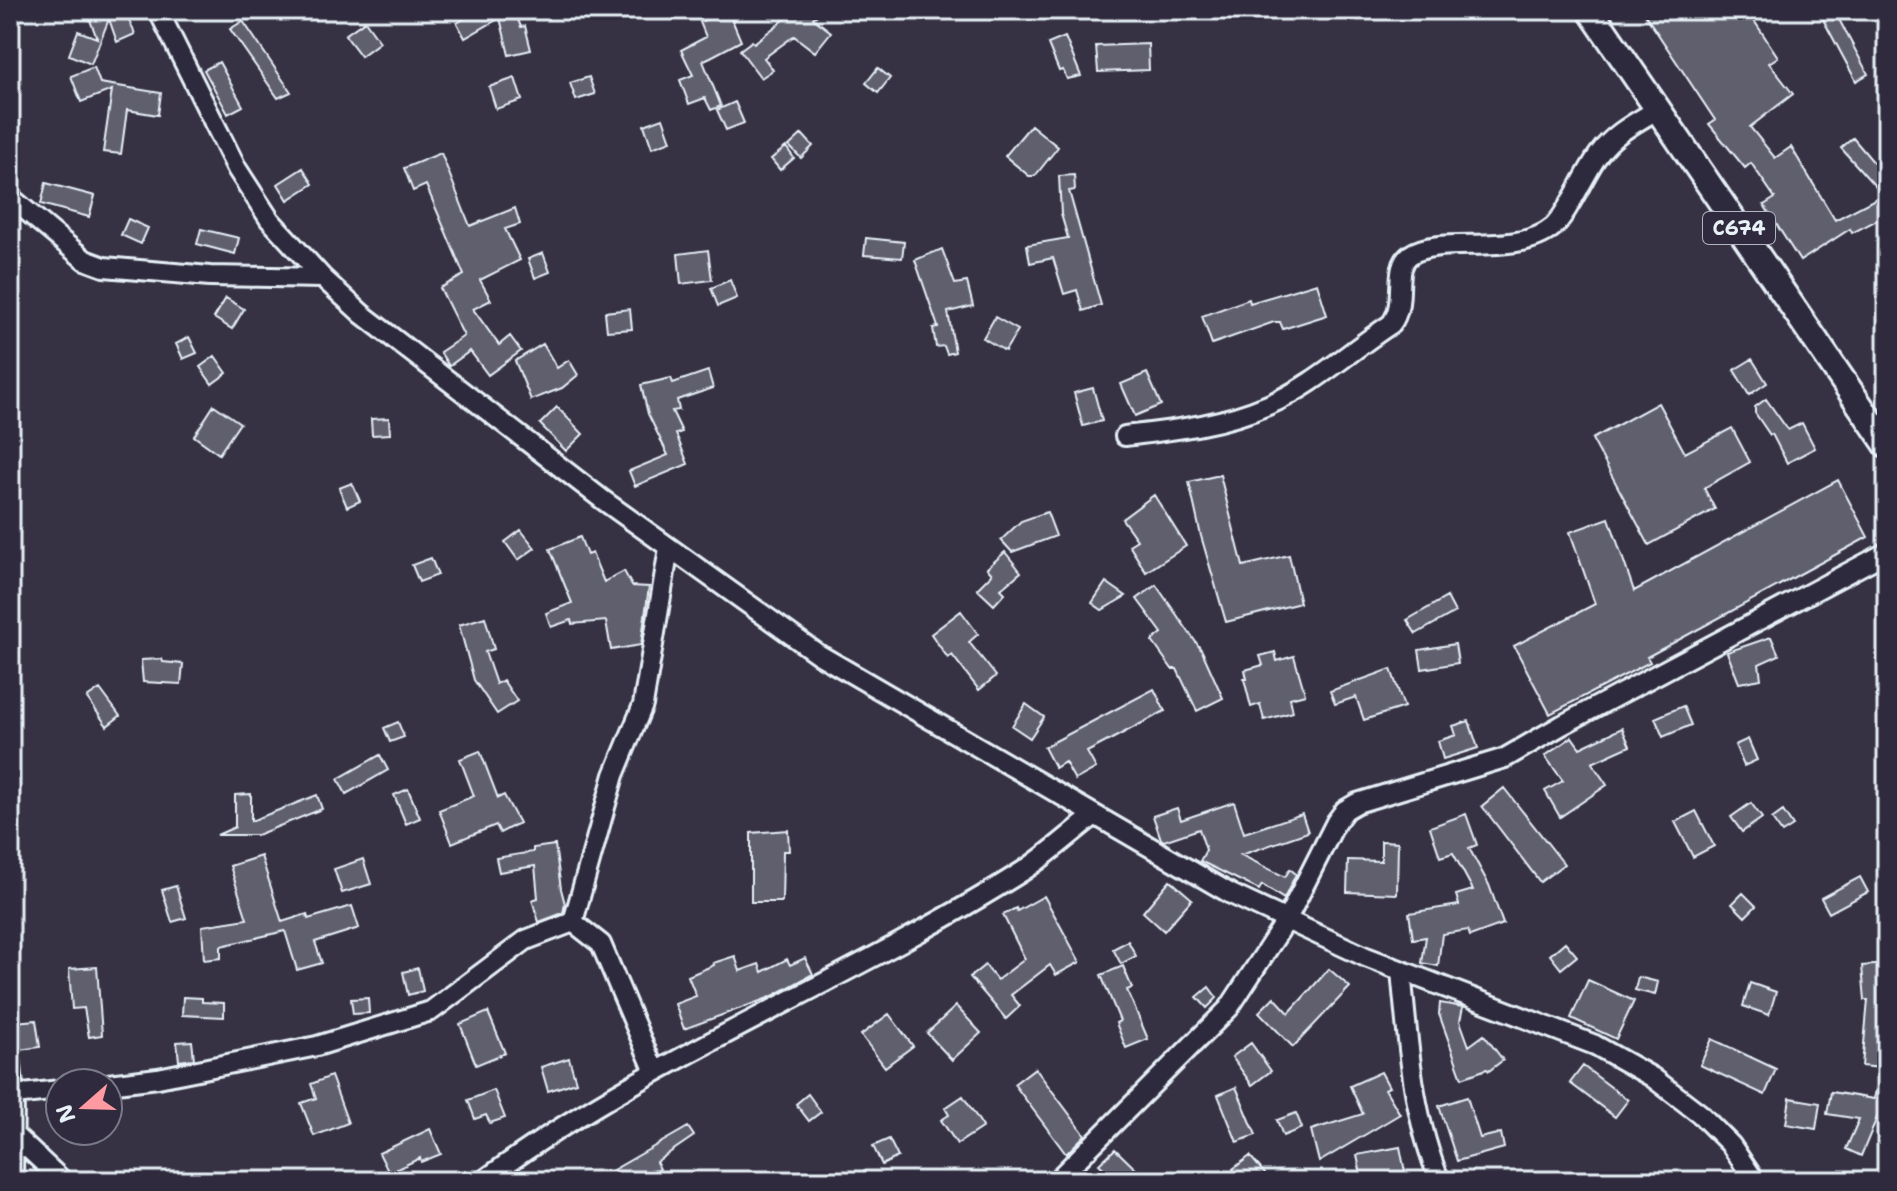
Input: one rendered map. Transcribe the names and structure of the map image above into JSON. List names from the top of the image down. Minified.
{"streets":{"main road":["C674"]},"north":"left"}
